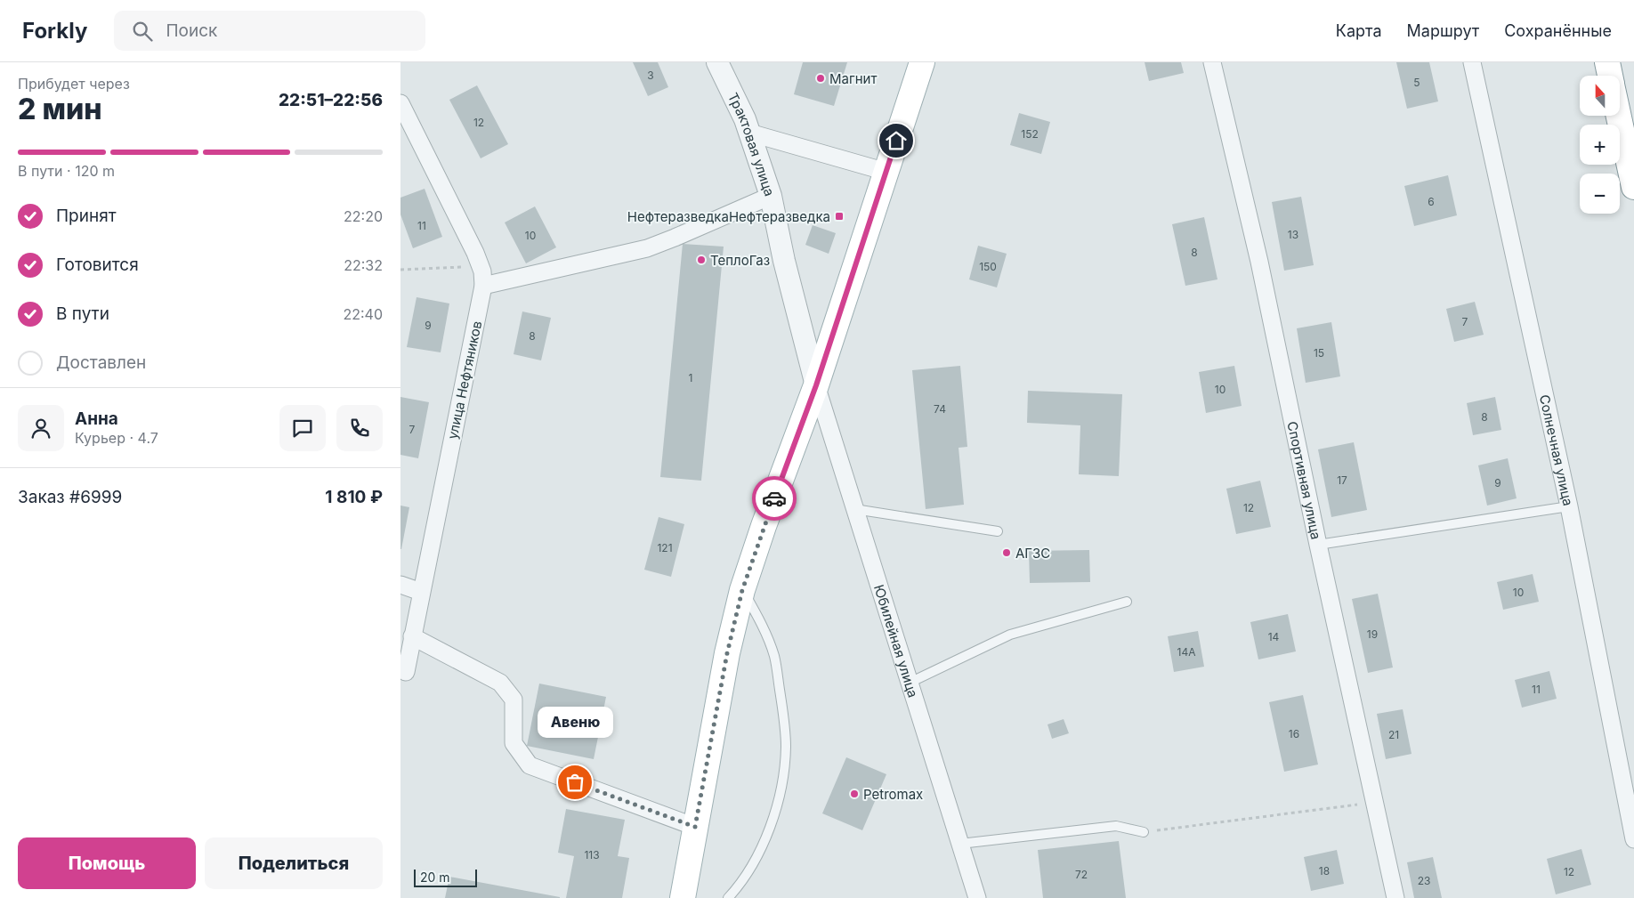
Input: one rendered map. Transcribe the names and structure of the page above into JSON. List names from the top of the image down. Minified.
{"streets":{"street":["Трактовая улица","улица Нефтяников","Солнечная улица","Спортивная улица","Юбилейная улица"]},"crossings":[["Трактовая улица","Юбилейная улица"]],"places":{"other":["Магнит","ТеплоГаз","АГЗС","Авеню","Petromax"],"transit":["НефтеразведкаНефтеразведка"]},"house_numbers":["3","5","12","152","6","11","13","10","8","150","7","9","8","15","1","10","74","8","7","17","9","12","121","10","19","14","14А","11","16","21","113","18","12","72","23"],"scale_bar":"20 m","north":"top","page":{"header":"Forkly","search":"Поиск","nav":["Карта","Маршрут","Сохранённые"],"heading":["2 мин","Прибудет через","22:51–22:56"],"panel":["Анна","Курьер · 4.7","Заказ #6999","1 810 ₽"],"map_buttons":["+","−"],"bar":"В пути · 120 m","list":[["Принят","22:20"],["Готовится","22:32"],["В пути","22:40"],"Доставлен"],"bubble":"Авеню","buttons":["Помощь","Поделиться"],"scale":"20 m"}}
